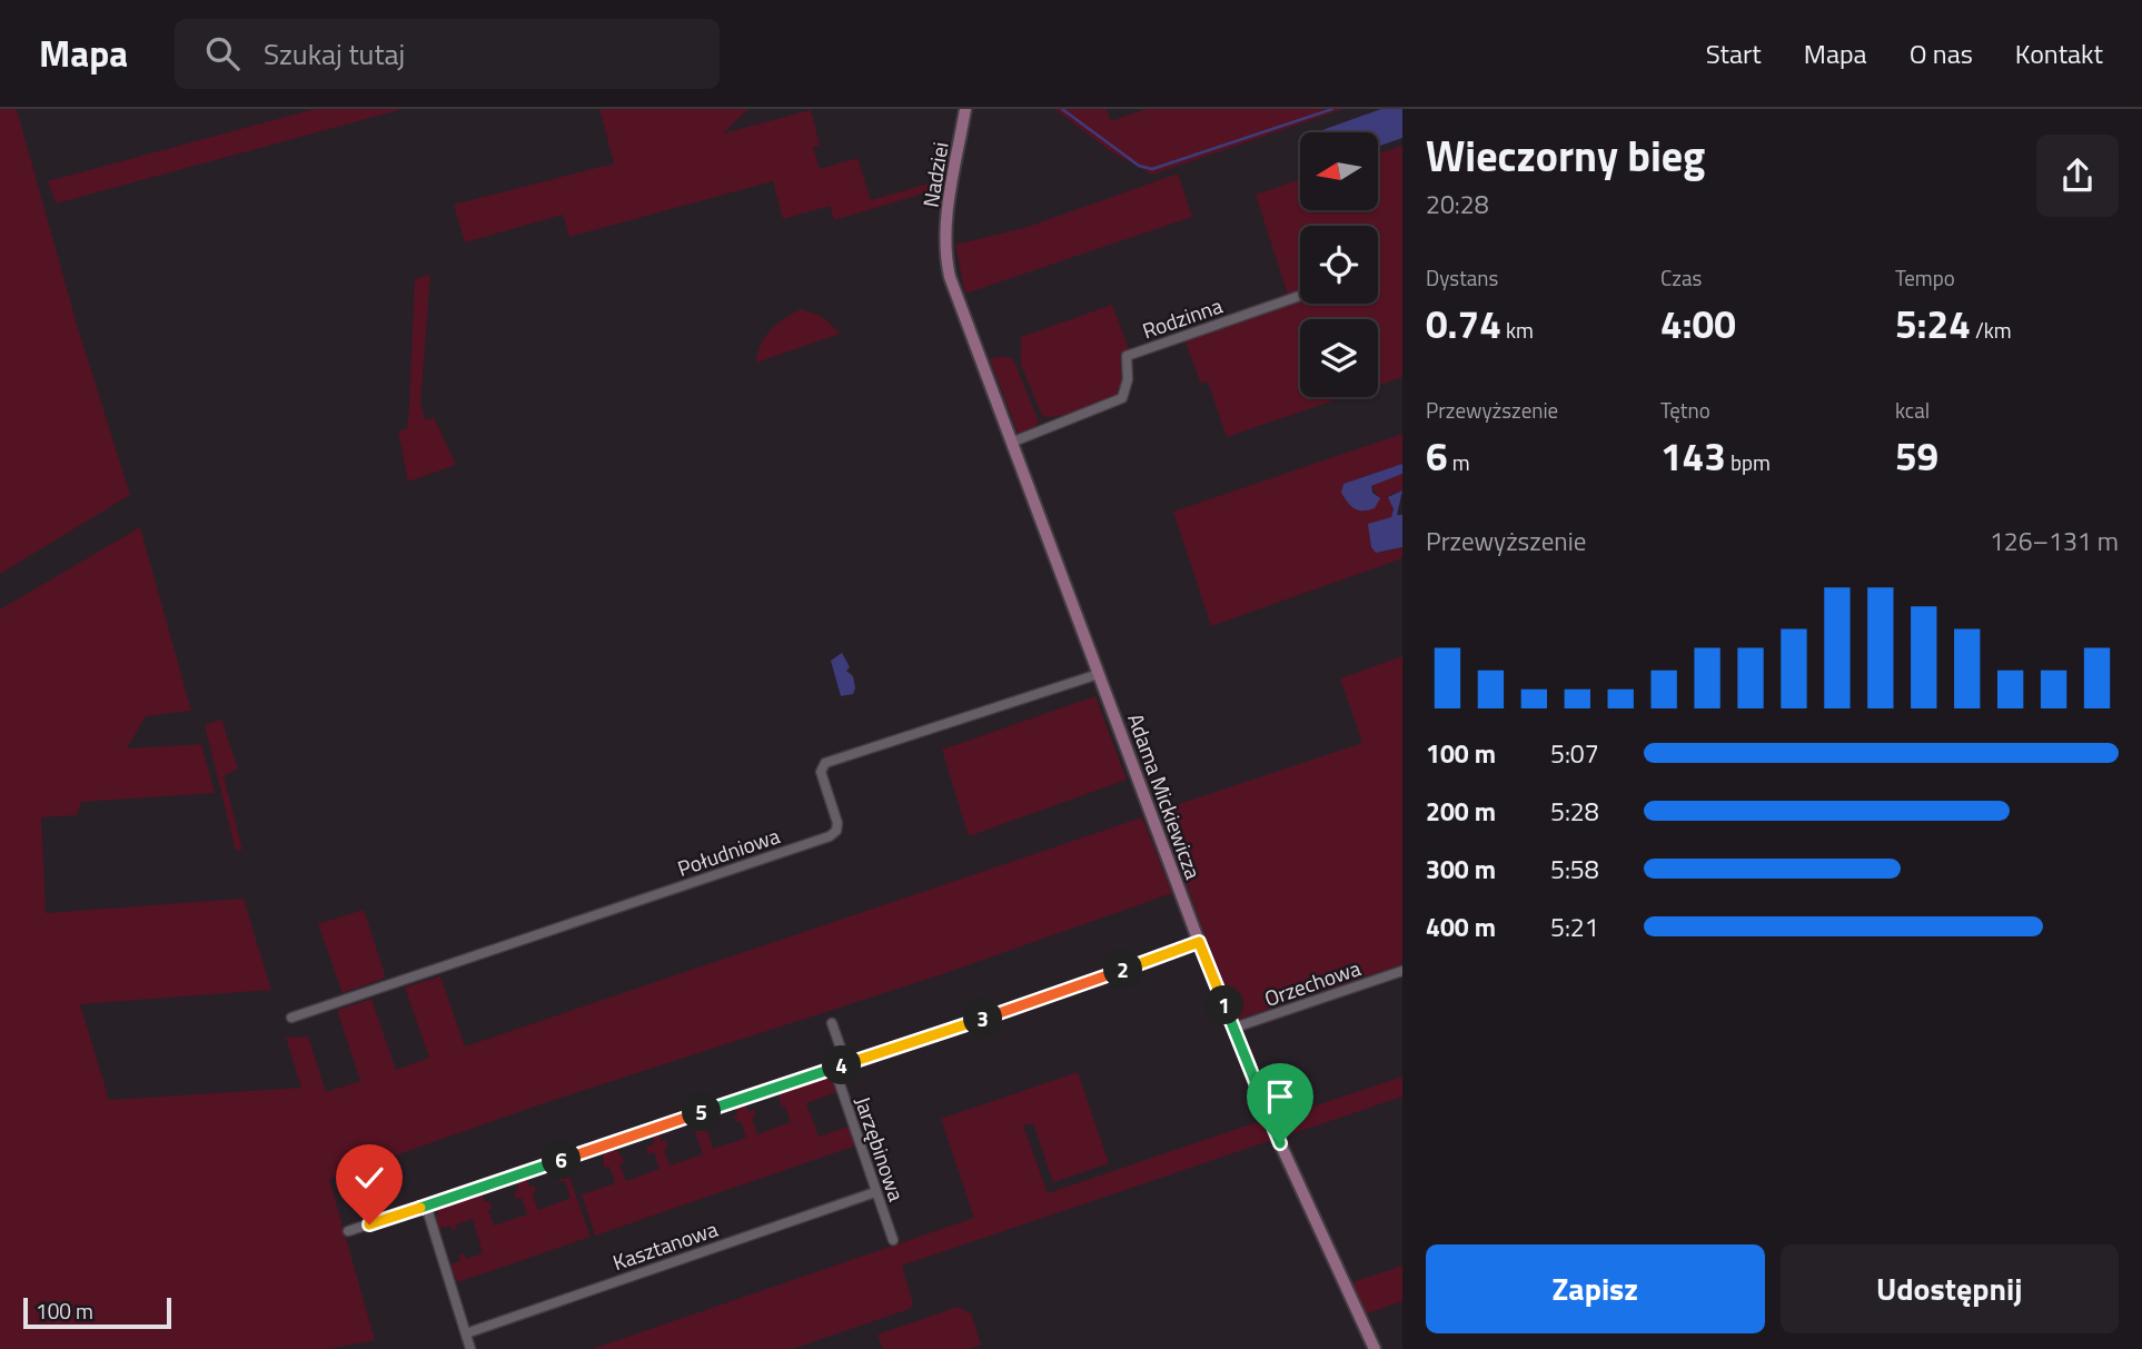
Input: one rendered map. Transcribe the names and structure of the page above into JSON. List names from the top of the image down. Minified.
{"streets":{"street":["Nadziei","Rodzinna","Adama Mickiewicza","Południowa","Orzechowa","Jarzębinowa","Kasztanowa"]},"crossings":[["Nadziei","Adama Mickiewicza"],["Rodzinna","Adama Mickiewicza"],["Adama Mickiewicza","Południowa"],["Adama Mickiewicza","Orzechowa"],["Jarzębinowa","Kasztanowa"]],"scale_bar":"100 m","north":"left","page":{"header":"Mapa","search":"Szukaj tutaj","nav":["Start","Mapa","O nas","Kontakt"],"heading":["Wieczorny bieg","20:28"],"stats":[["Dystans","0.74 km"],["Czas","4:00"],["Tempo","5:24 /km"],["Przewyższenie","6 m"],["Tętno","143 bpm"],["kcal","59"]],"chart":["Przewyższenie","126–131 m"],"list":[{"name":"100 m","note":"5:07"},{"name":"200 m","note":"5:28"},{"name":"300 m","note":"5:58"},{"name":"400 m","note":"5:21"}],"pins":["2","1","3","4","5","6"],"buttons":["Zapisz","Udostępnij"],"scale":"100 m"}}
